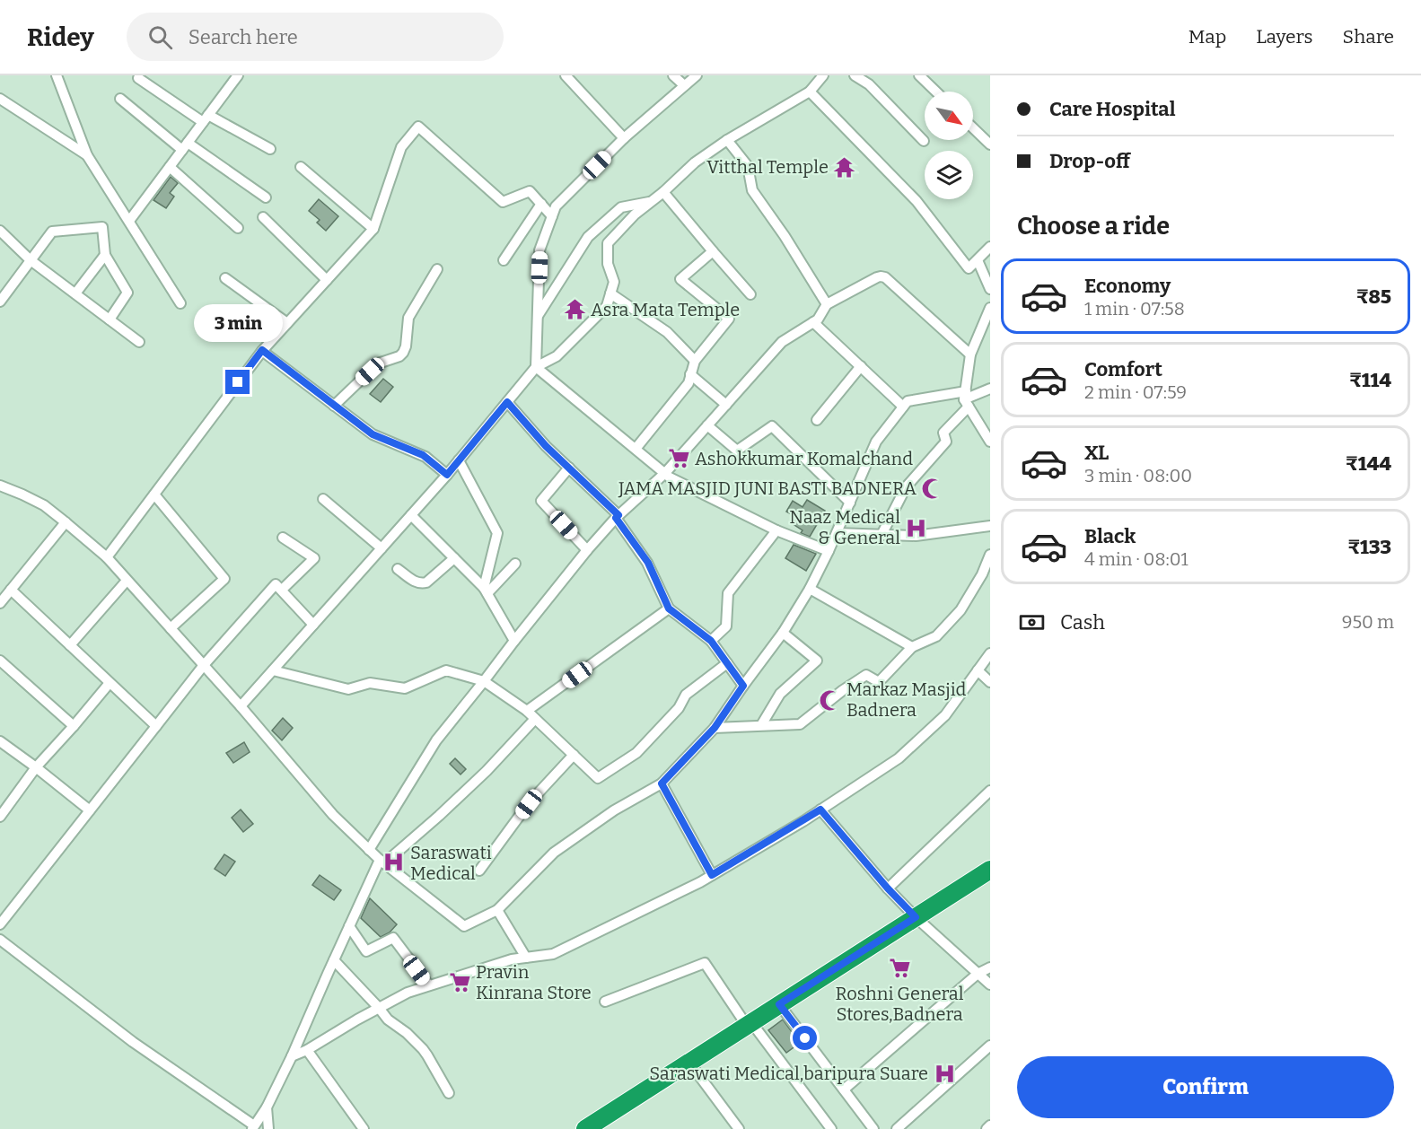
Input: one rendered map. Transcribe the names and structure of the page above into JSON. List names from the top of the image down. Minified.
{"places":{"temple":["Vitthal Temple","Asra Mata Temple"],"supermarket":["Ashokkumar Komalchand","Roshni General Stores,Badnera","Pravin Kinrana Store"],"mosque":["JAMA MASJID JUNI BASTI BADNERA","Markaz Masjid Badnera"],"hospital":["Naaz Medical & General","Saraswati Medical","Saraswati Medical,baripura Suare"]},"north":"bottom right","page":{"header":"Ridey","search":"Search here","nav":["Map","Layers","Share"],"banner":["Care Hospital","Drop-off"],"heading":"Choose a ride","list":[{"name":"Economy","note":"1 min · 07:58","value":"₹85"},{"name":"Comfort","note":"2 min · 07:59","value":"₹114"},{"name":"XL","note":"3 min · 08:00","value":"₹144"},{"name":"Black","note":"4 min · 08:01","value":"₹133"}],"bubble":"3 min","pay":["Cash","950 m"],"buttons":"Confirm"}}
